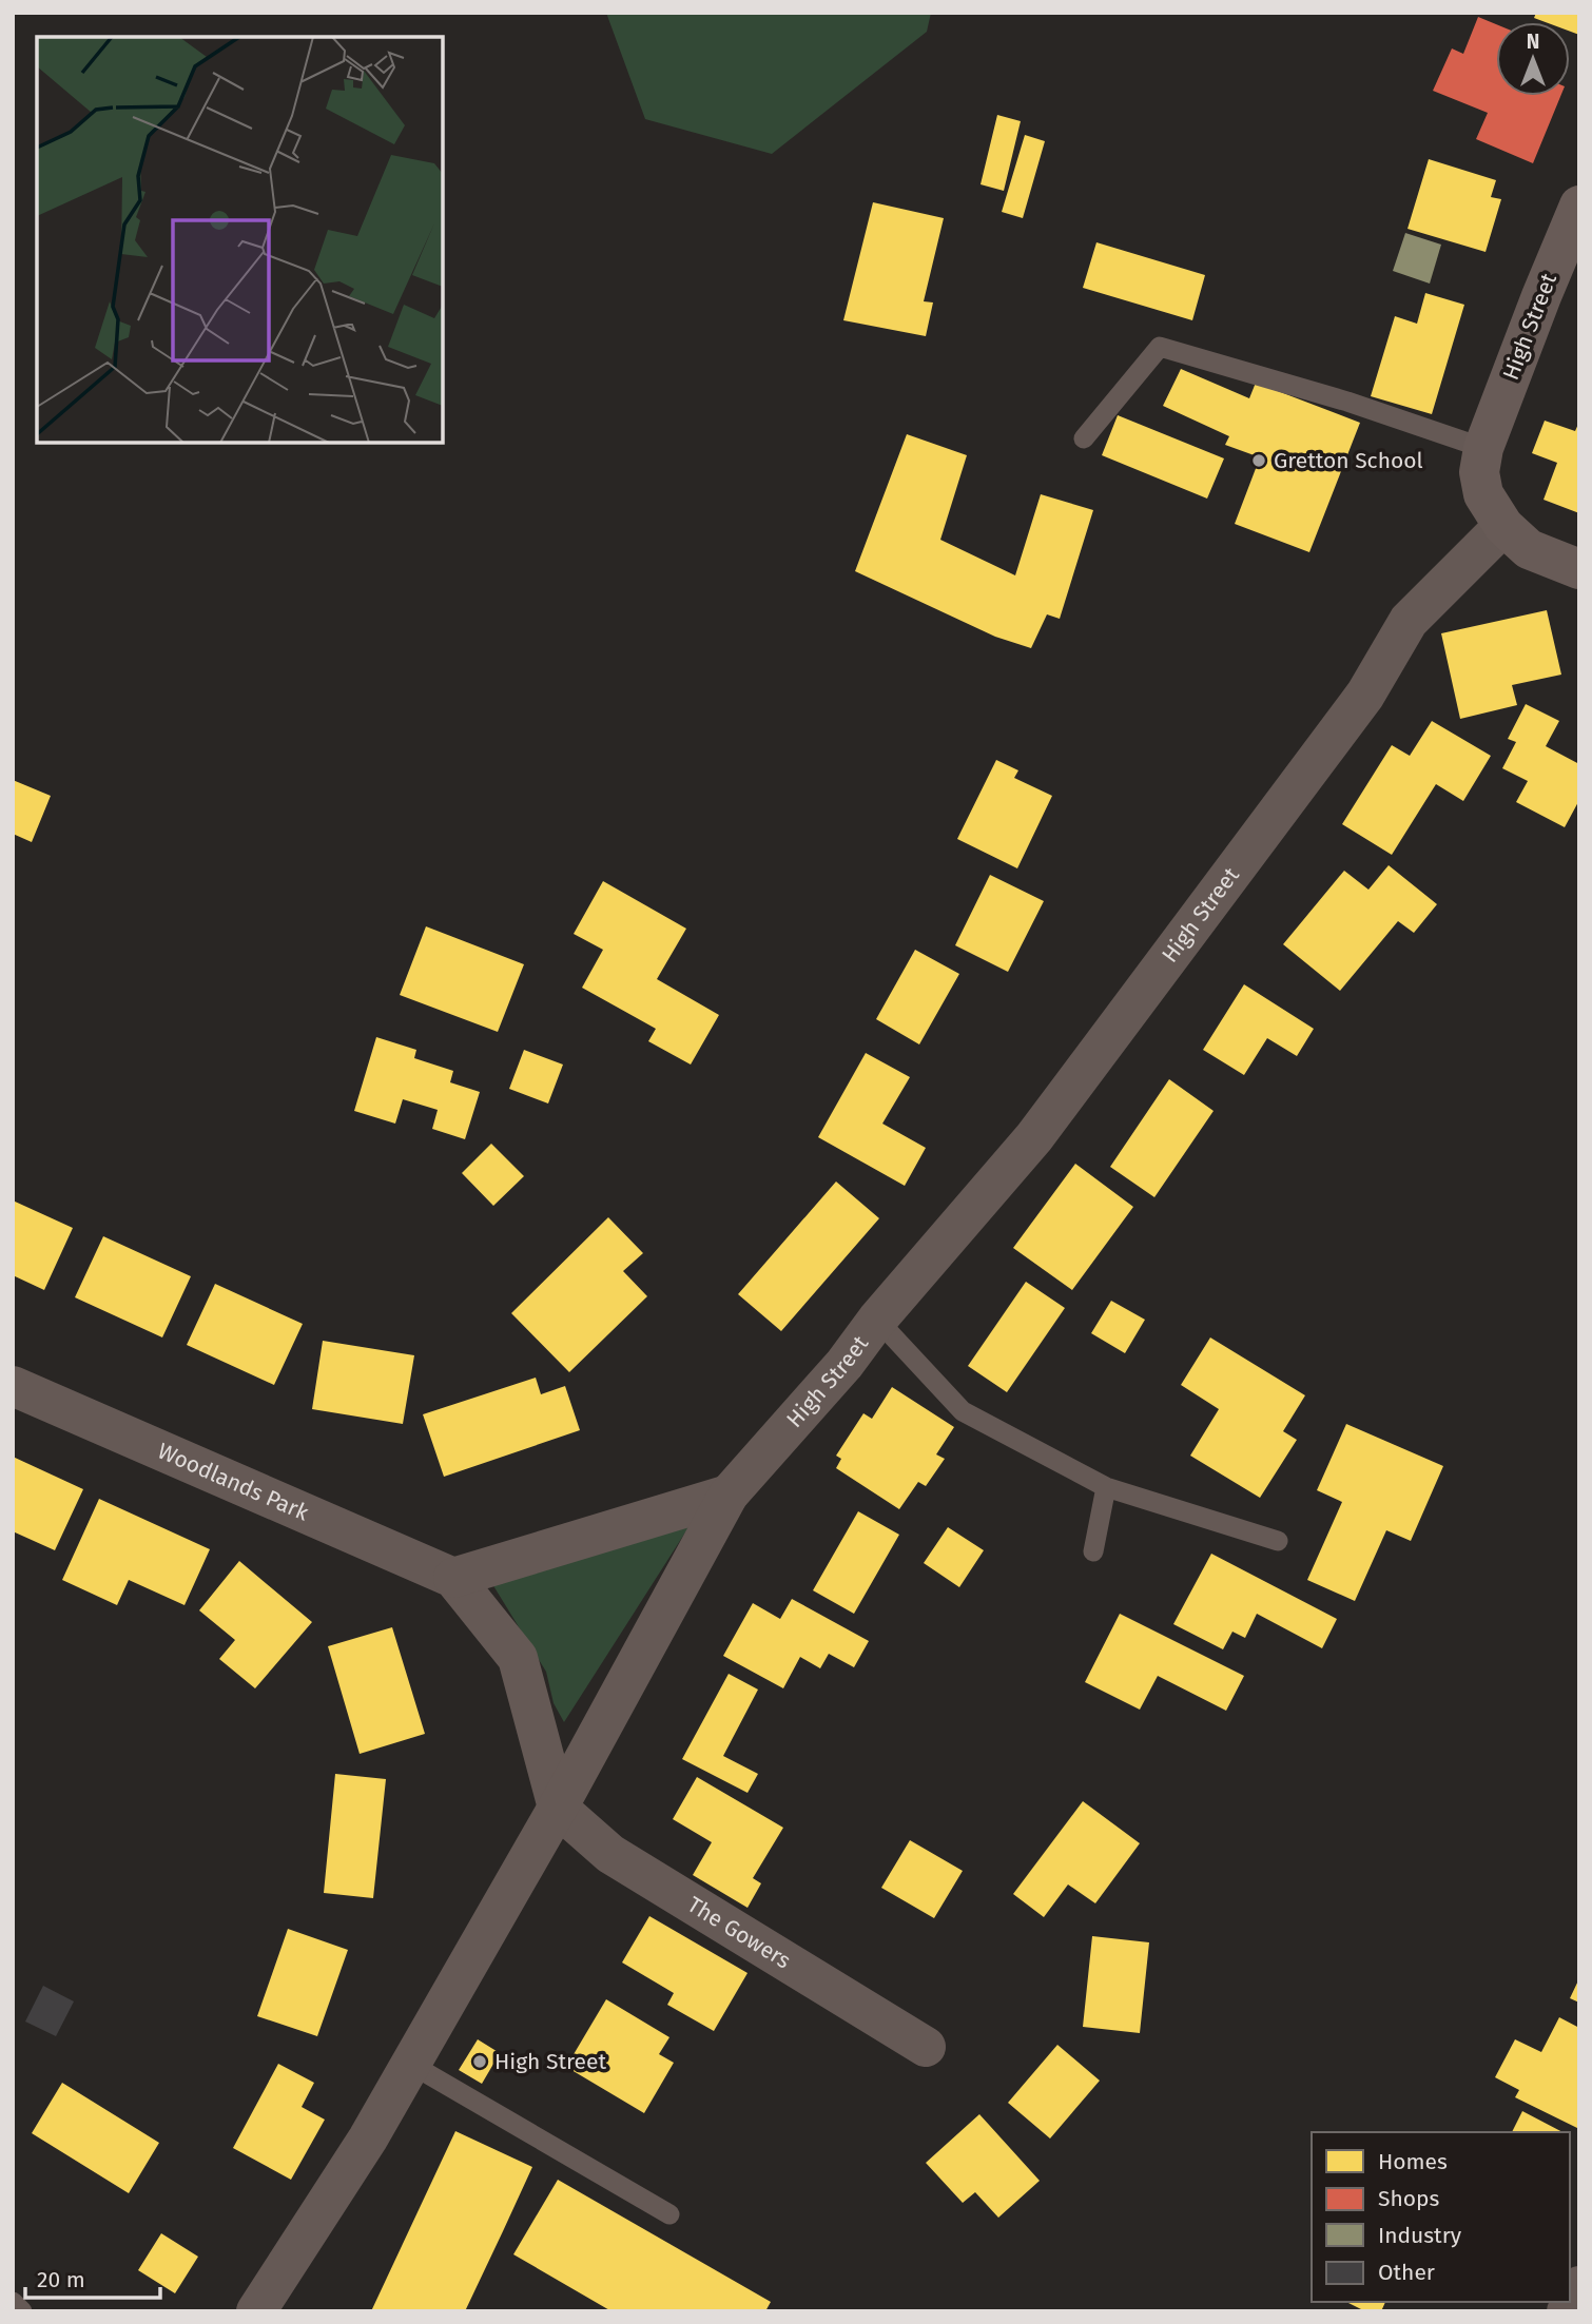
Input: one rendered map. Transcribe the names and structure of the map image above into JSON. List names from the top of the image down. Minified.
{"streets":{"street":["High Street","Woodlands Park","The Gowers"]},"crossings":[["High Street","Woodlands Park"],["High Street","The Gowers"],["Woodlands Park","The Gowers"]],"places":["Gretton School","High Street"],"legend":["Homes","Shops","Industry","Other"],"scale_bar":"20 m","north":"top"}
